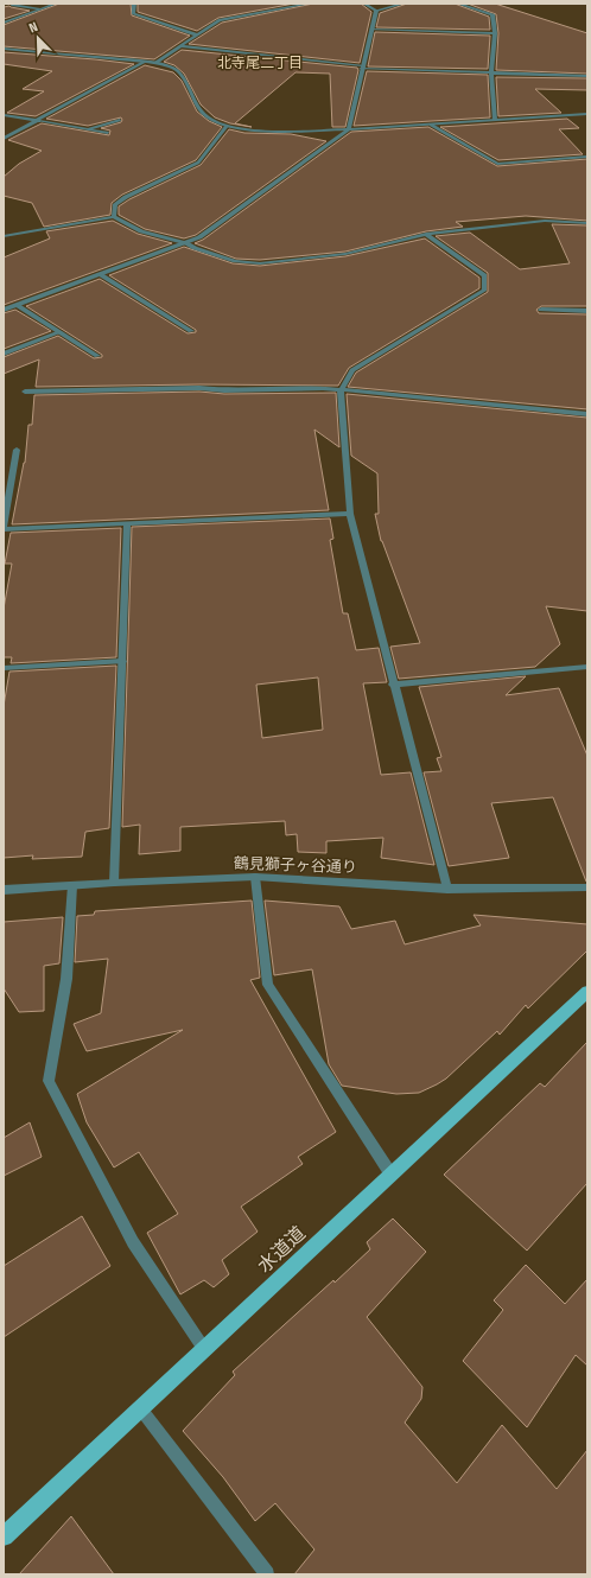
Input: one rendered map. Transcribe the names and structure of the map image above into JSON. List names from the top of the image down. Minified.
{"streets":{"main road":["水道道"],"street":["鶴見獅子ヶ谷通り"]},"districts":["北寺尾二丁目"],"north":"top left"}
